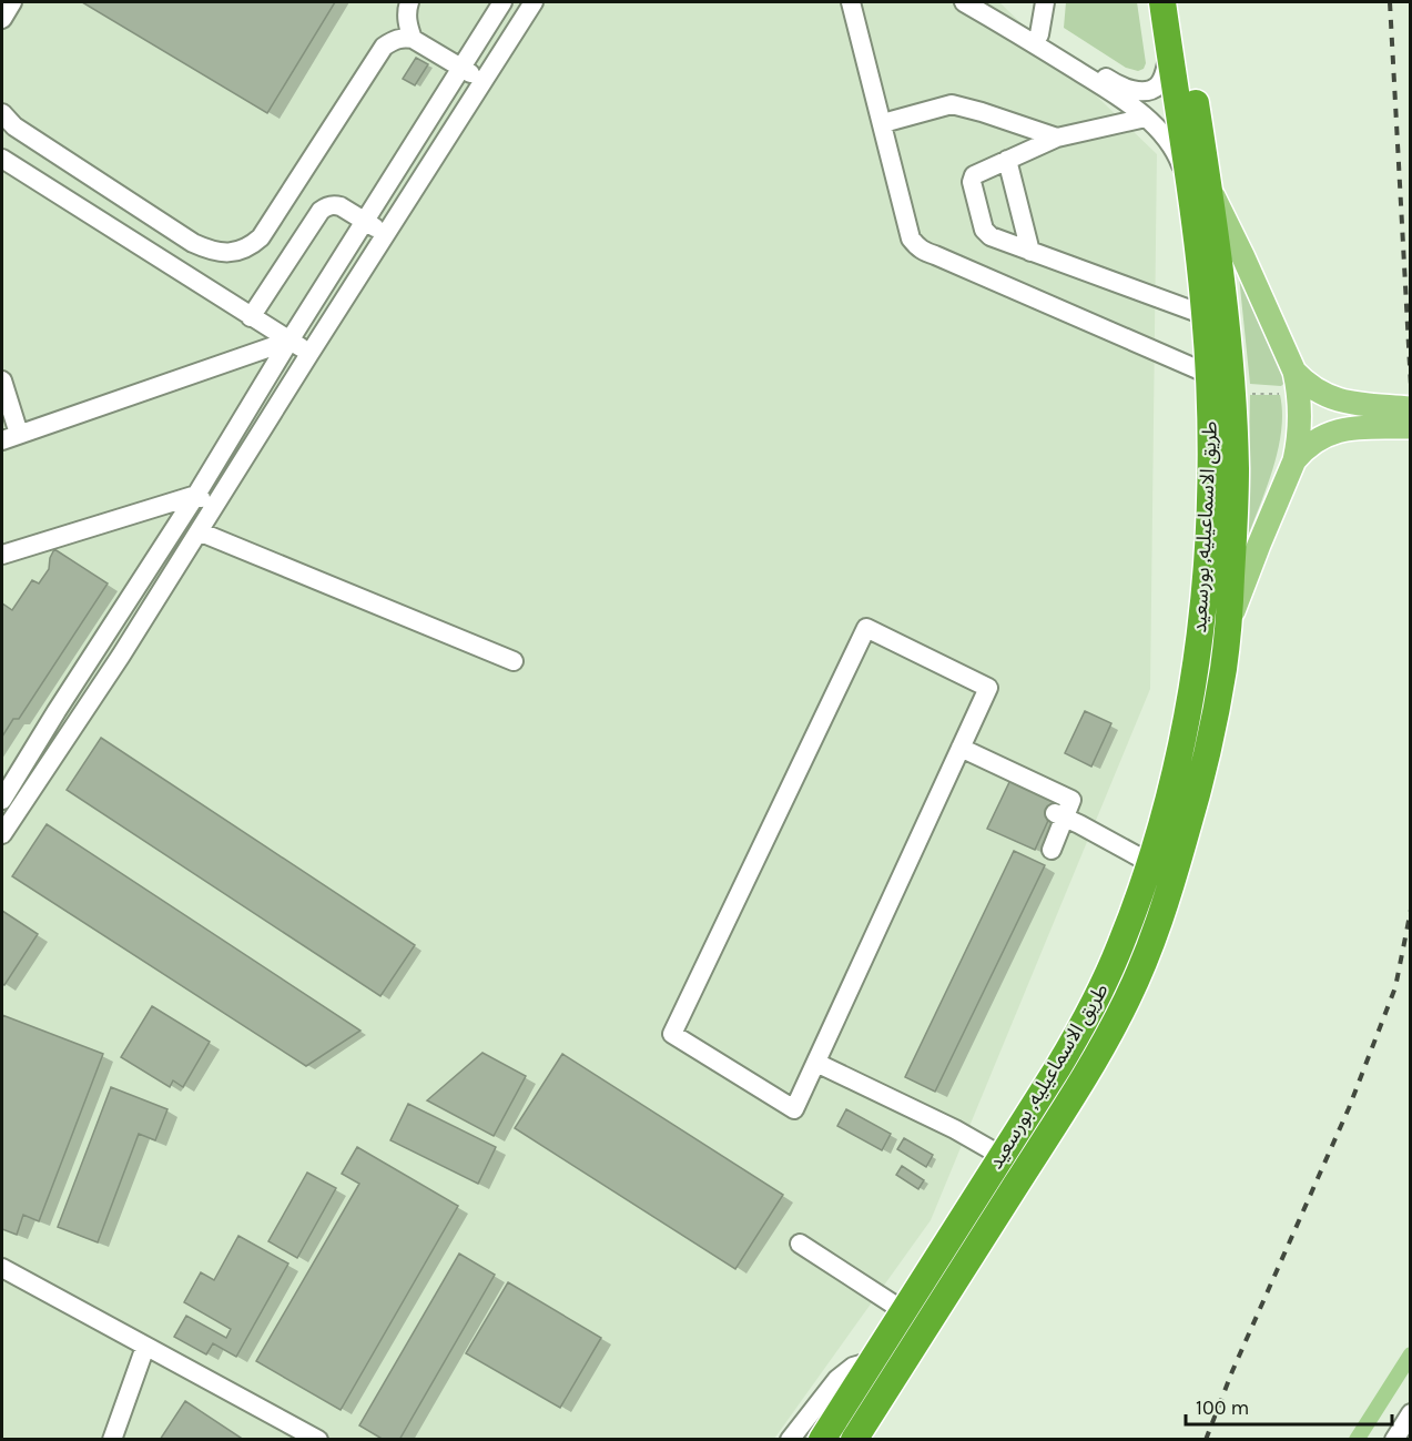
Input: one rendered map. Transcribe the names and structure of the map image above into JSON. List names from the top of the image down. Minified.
{"streets":{"highway":["طريق الاسماعيليه, بورسعيد"]},"scale_bar":"100 m"}
